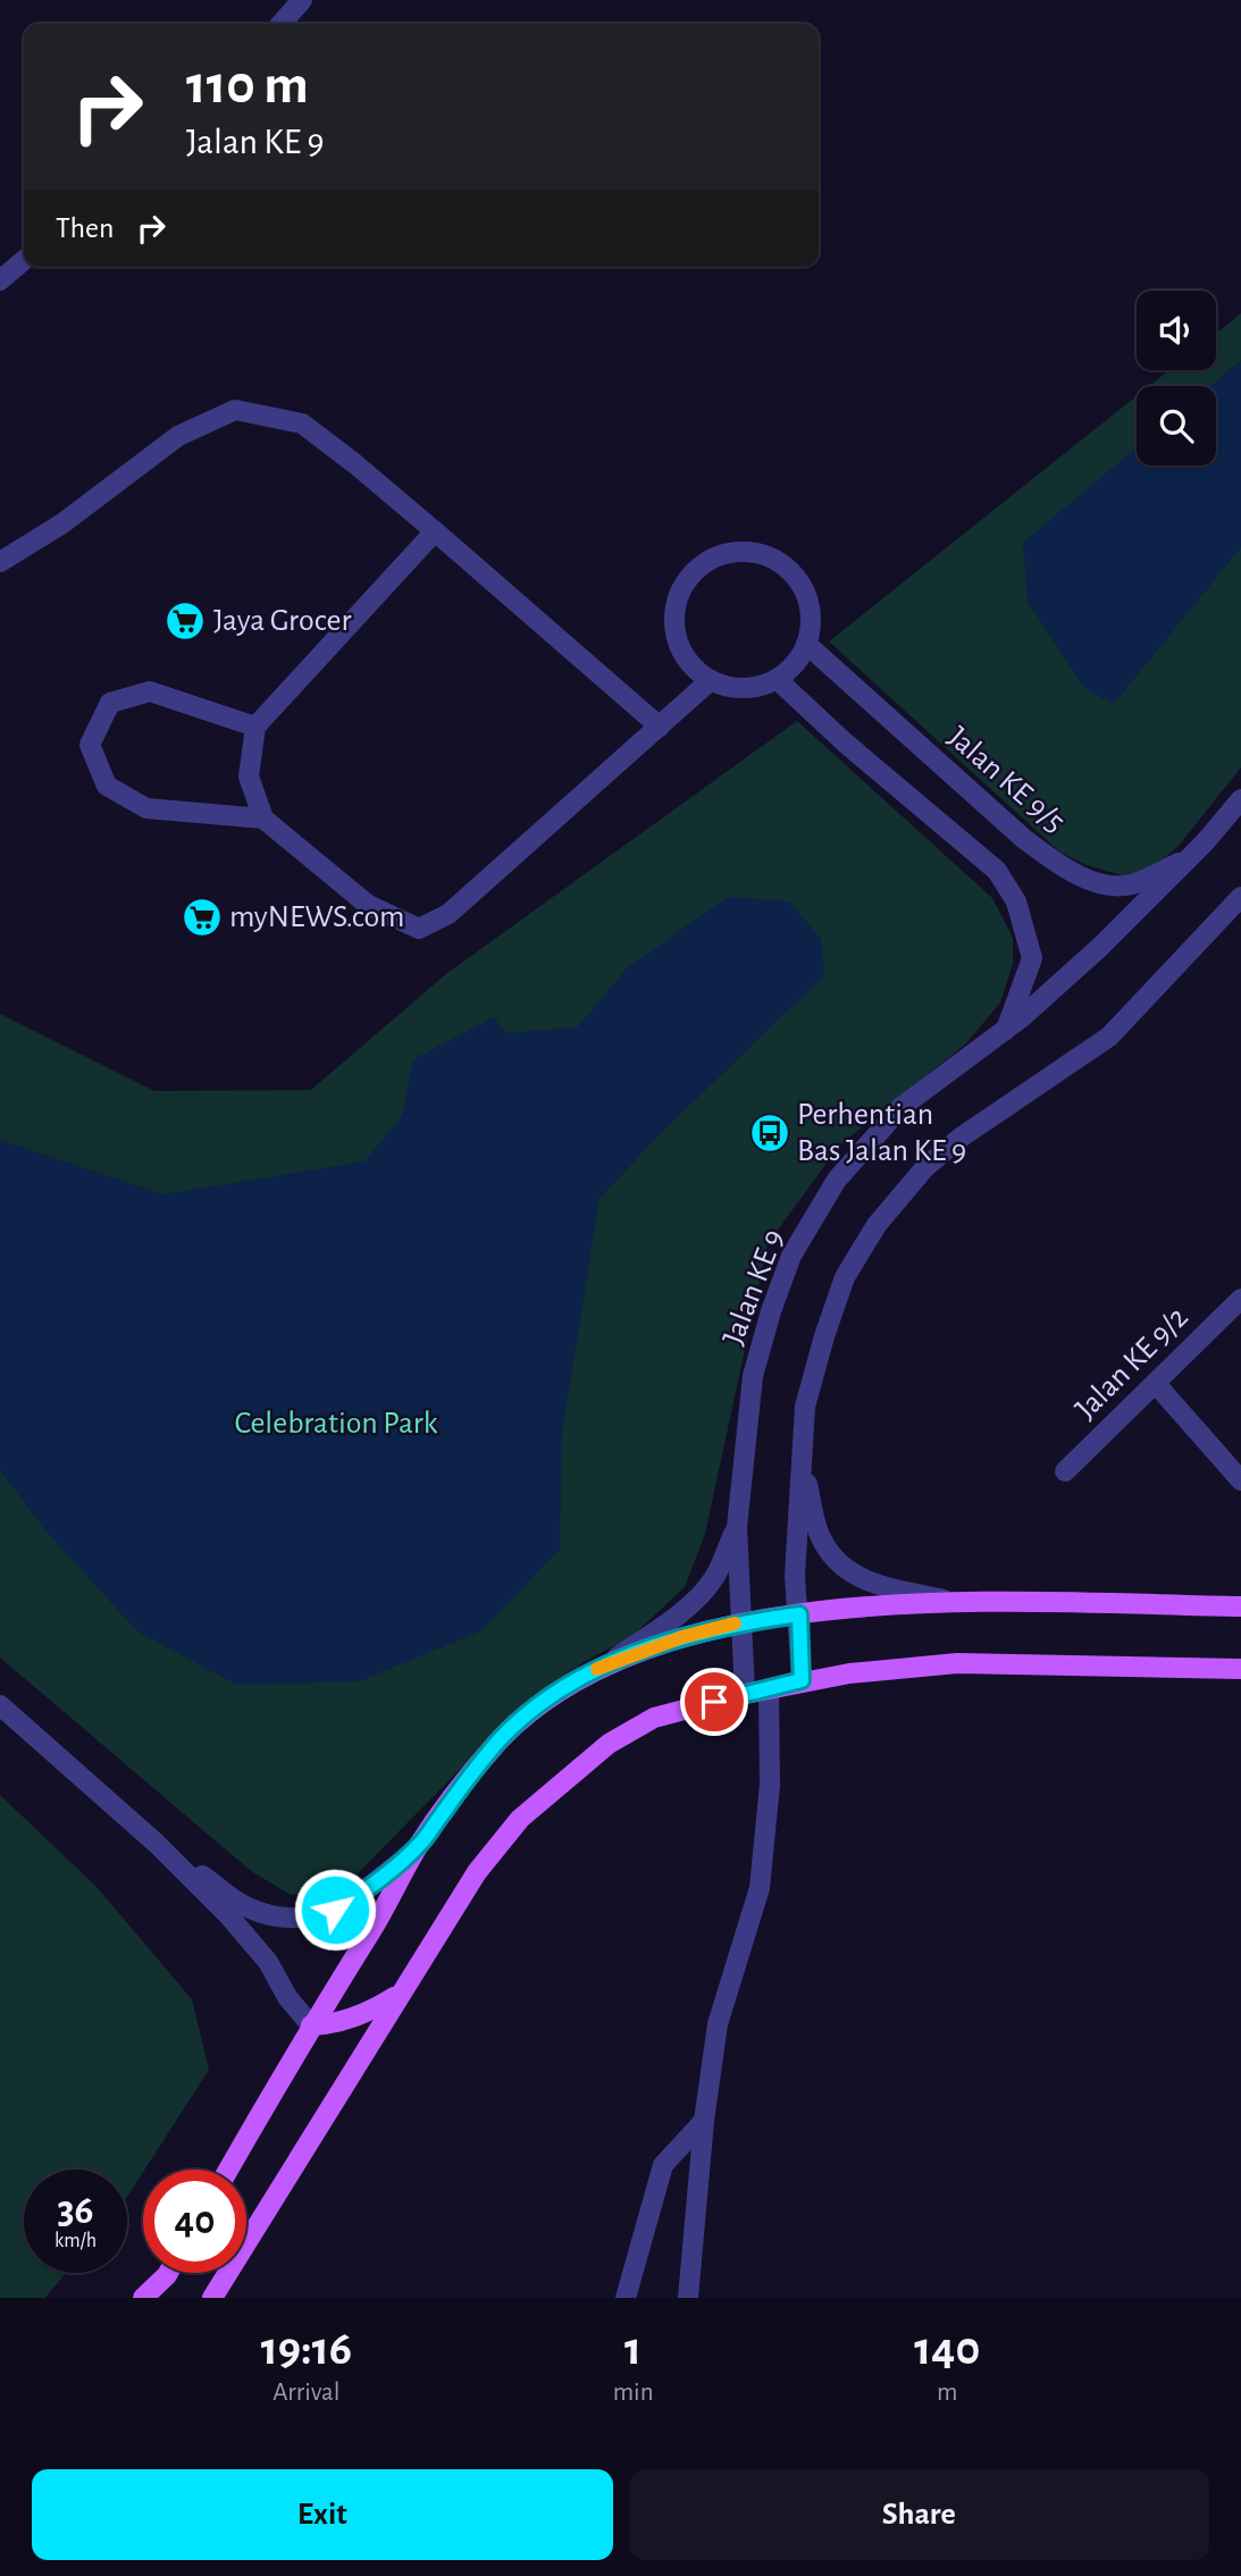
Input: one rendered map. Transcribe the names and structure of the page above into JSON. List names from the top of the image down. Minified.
{"streets":{"street":["Jalan KE 9/5","Jalan KE 9","Jalan KE 9/2"]},"crossings":[["Jalan KE 9/5","Jalan KE 9"]],"parks":["Celebration Park"],"places":{"supermarket":["Jaya Grocer","myNEWS.com"],"bus stop":["Perhentian Bas Jalan KE 9"]},"page":{"turn":["110 m","Jalan KE 9"],"then":"Then","speed":"36 km/h","limit":"40","eta":["19:16","Arrival","1","min","140","m"],"buttons":["Exit","Share"]}}
